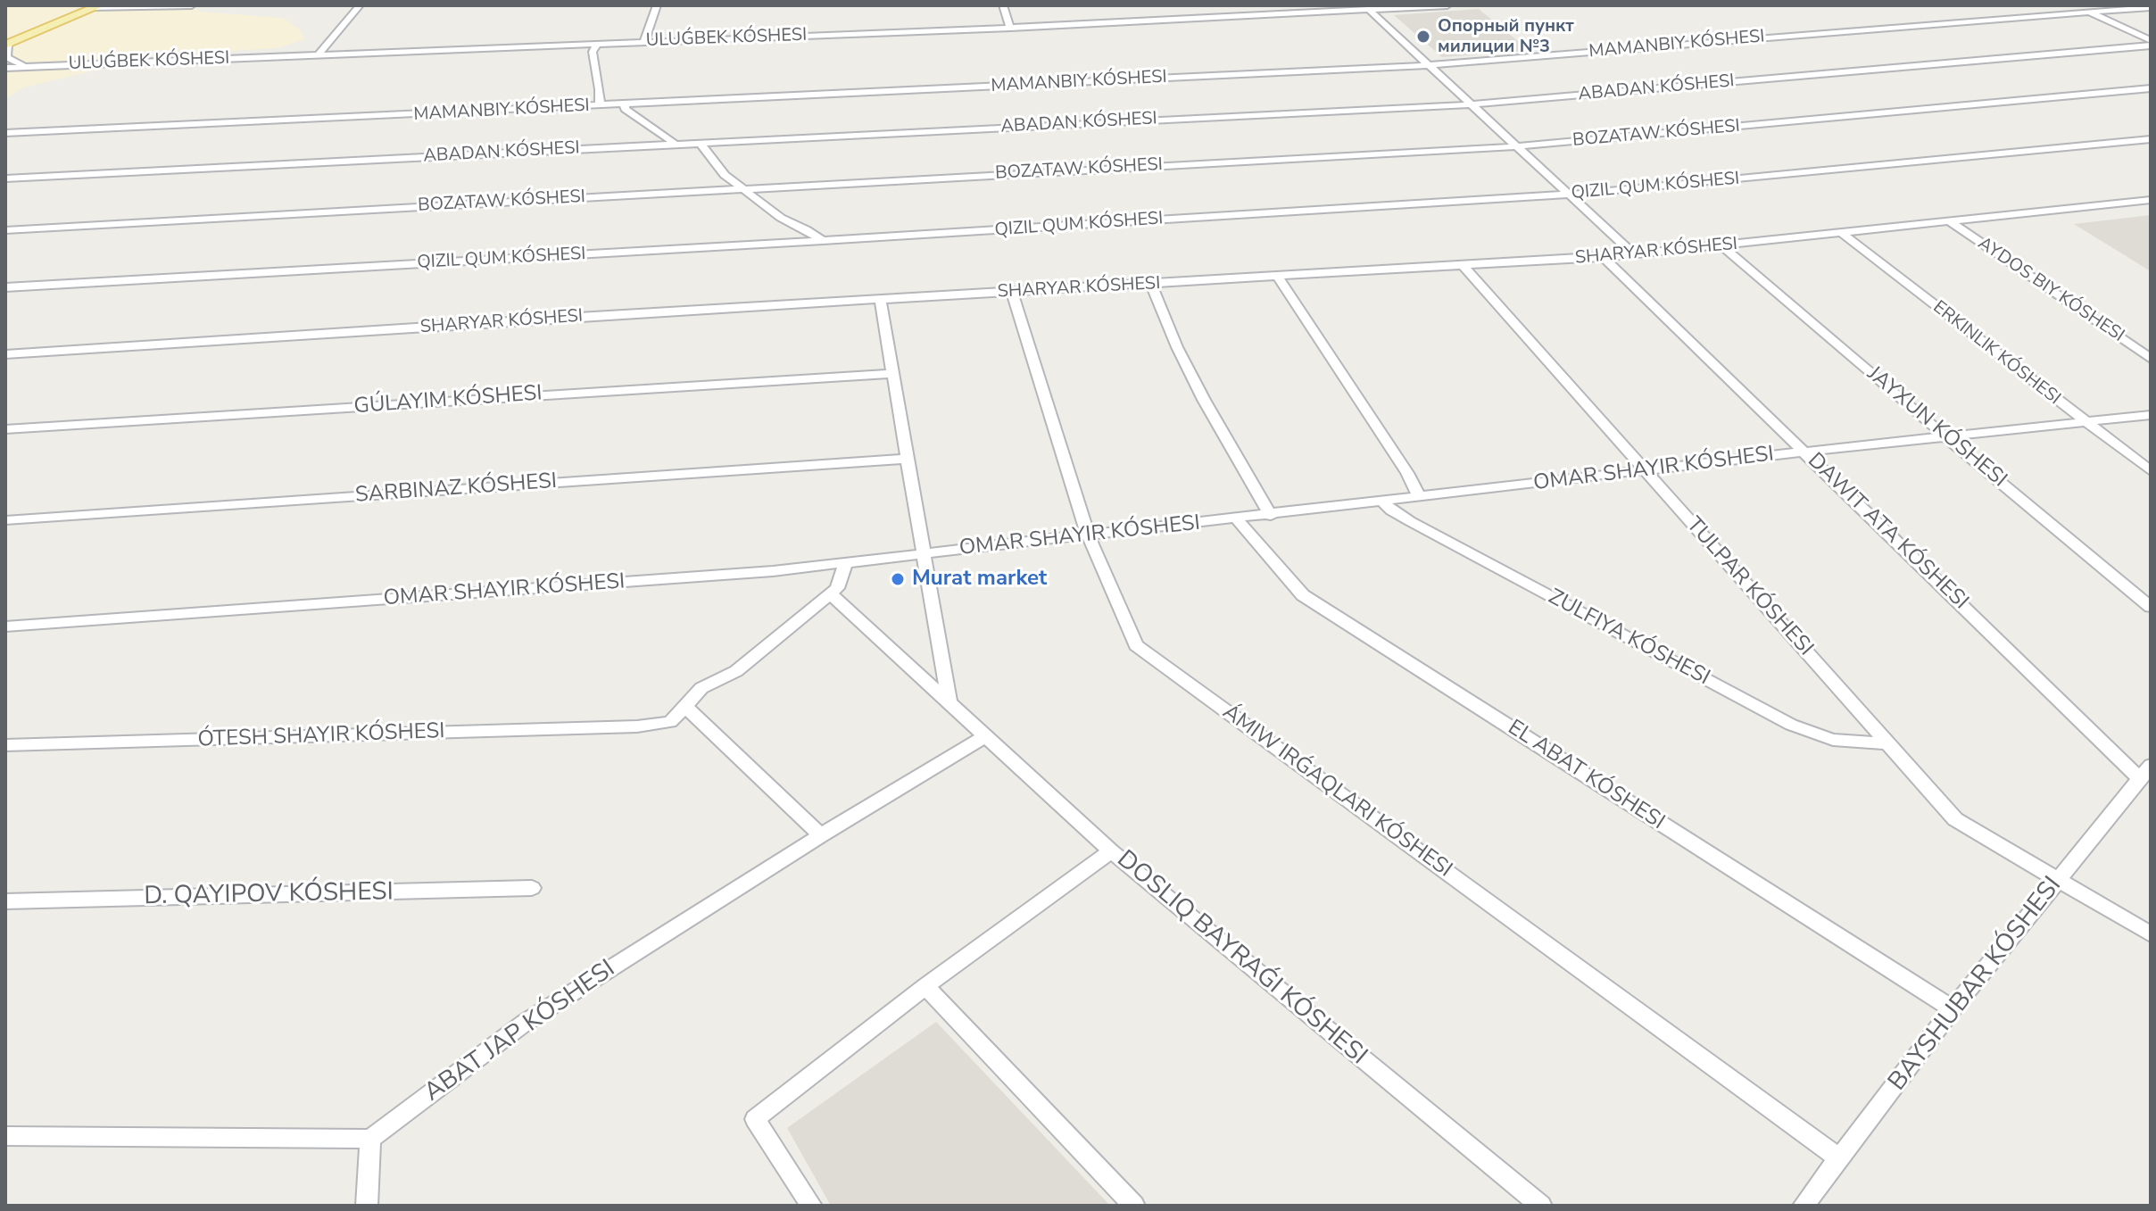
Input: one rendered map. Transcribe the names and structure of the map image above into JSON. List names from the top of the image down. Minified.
{"streets":{"street":["ULUǴBEK KÓSHESI","MAMANBIY KÓSHESI","ABADAN KÓSHESI","BOZATAW KÓSHESI","SHARYAR KÓSHESI","AYDOS BIY KÓSHESI","ERKINLIK KÓSHESI","JAYXUN KÓSHESI","SARBINAZ KÓSHESI","TULPAR KÓSHESI","ZULFIYA KÓSHESI","EL ABAT KÓSHESI","BAYSHUBAR KÓSHESI","ABAT JAP KÓSHESI"]},"crossings":[["SHARYAR KÓSHESI","AYDOS BIY KÓSHESI"],["SHARYAR KÓSHESI","ERKINLIK KÓSHESI"],["SHARYAR KÓSHESI","JAYXUN KÓSHESI"],["SHARYAR KÓSHESI","TULPAR KÓSHESI"],["TULPAR KÓSHESI","ZULFIYA KÓSHESI"],["TULPAR KÓSHESI","BAYSHUBAR KÓSHESI"],["EL ABAT KÓSHESI","BAYSHUBAR KÓSHESI"]],"places":["Опорный пункт милиции №3","Murat market"]}
